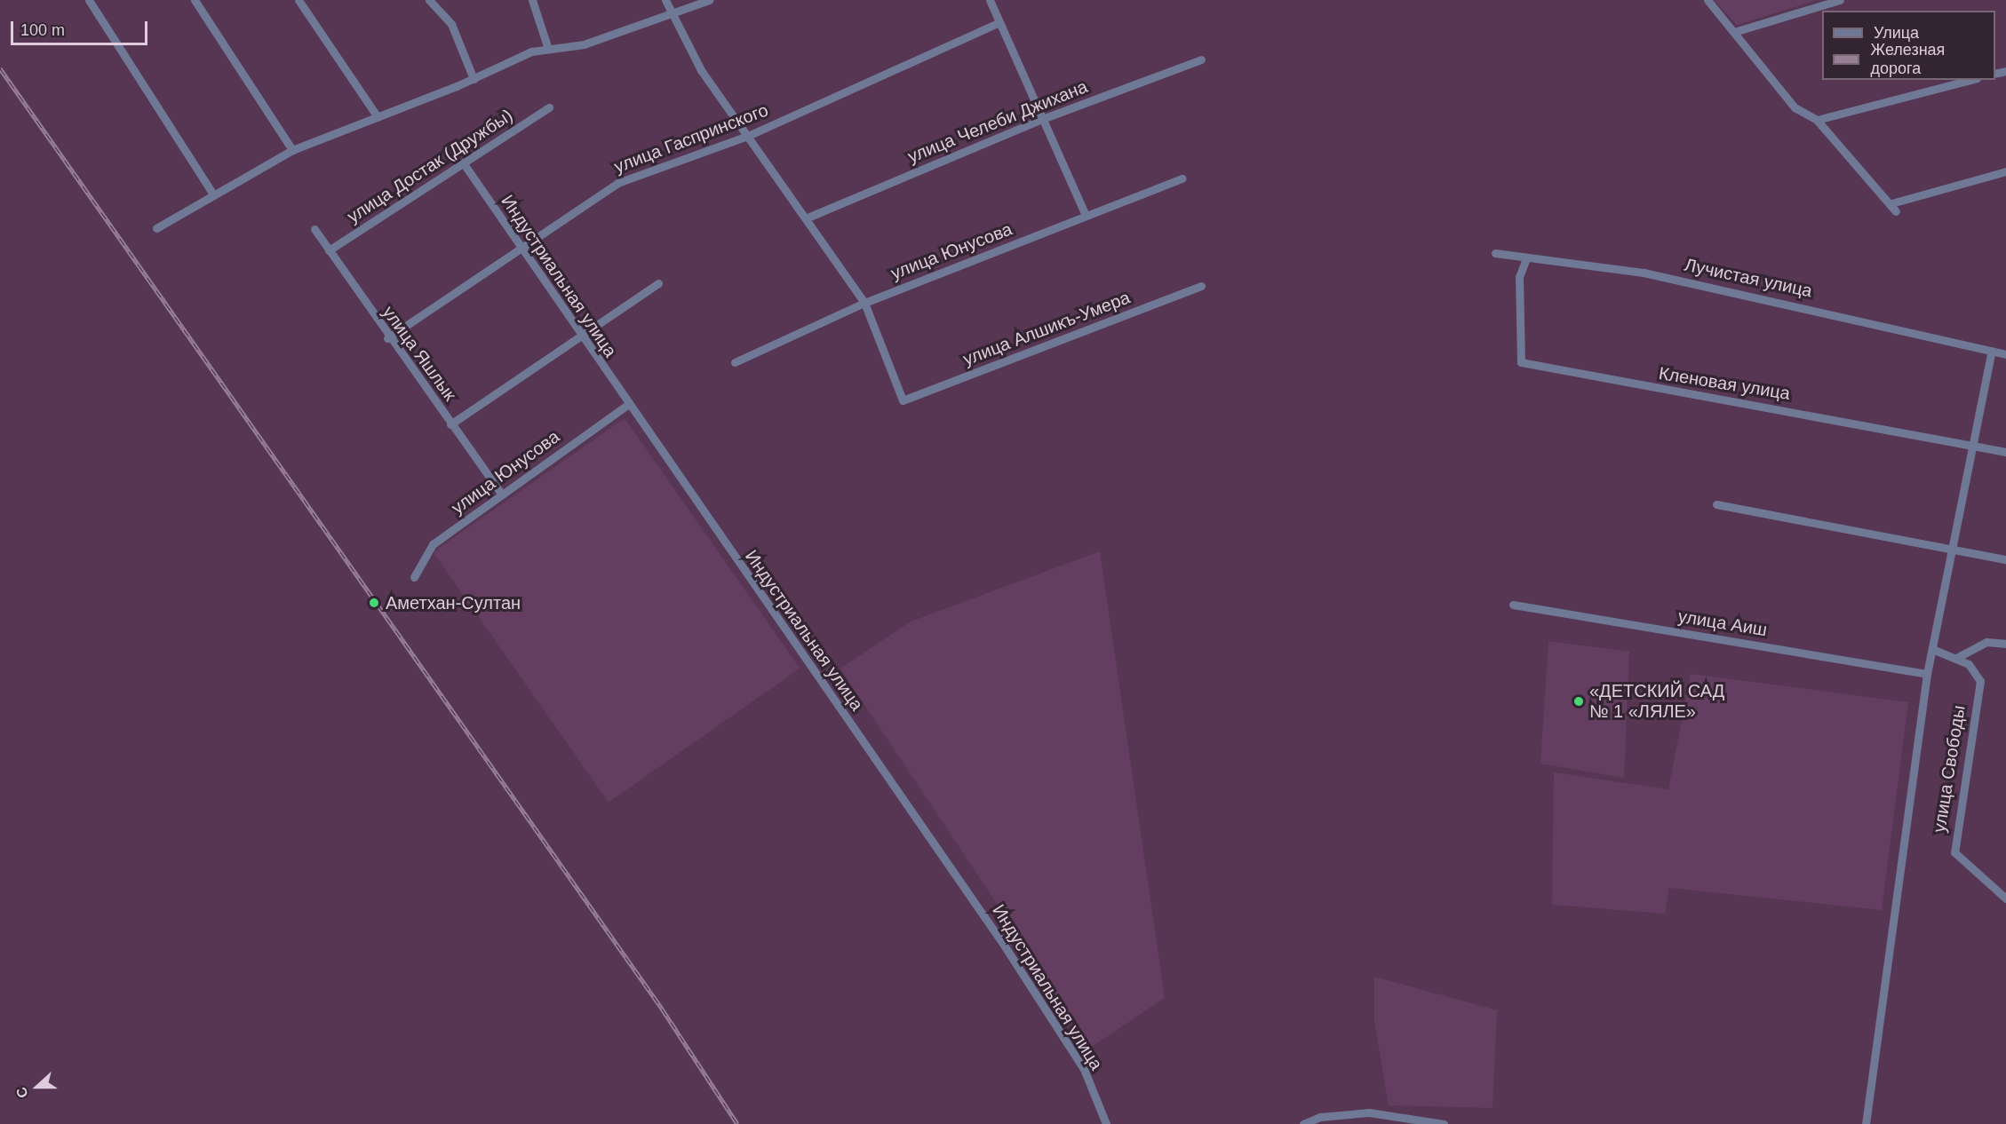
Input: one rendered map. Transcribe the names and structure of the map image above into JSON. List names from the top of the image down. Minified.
{"streets":{"street":["улица Челеби Джихана","улица Гаспринского","улица Достак (Дружбы)","улица Юнусова","Индустриальная улица","Лучистая улица","улица Алшикъ-Умера","улица Яшлык","Кленовая улица","улица Аиш","улица Свободы"]},"crossings":[["улица Гаспринского","Индустриальная улица"],["улица Гаспринского","улица Яшлык"],["улица Достак (Дружбы)","Индустриальная улица"],["улица Достак (Дружбы)","улица Яшлык"],["улица Юнусова","Индустриальная улица"],["улица Юнусова","улица Алшикъ-Умера"],["улица Юнусова","улица Яшлык"],["Лучистая улица","Кленовая улица"]],"places":["Аметхан-Султан","«ДЕТСКИЙ САД № 1 «ЛЯЛЕ»"],"legend":["Улица","Железная дорога"],"scale_bar":"100 m","north":"left"}
